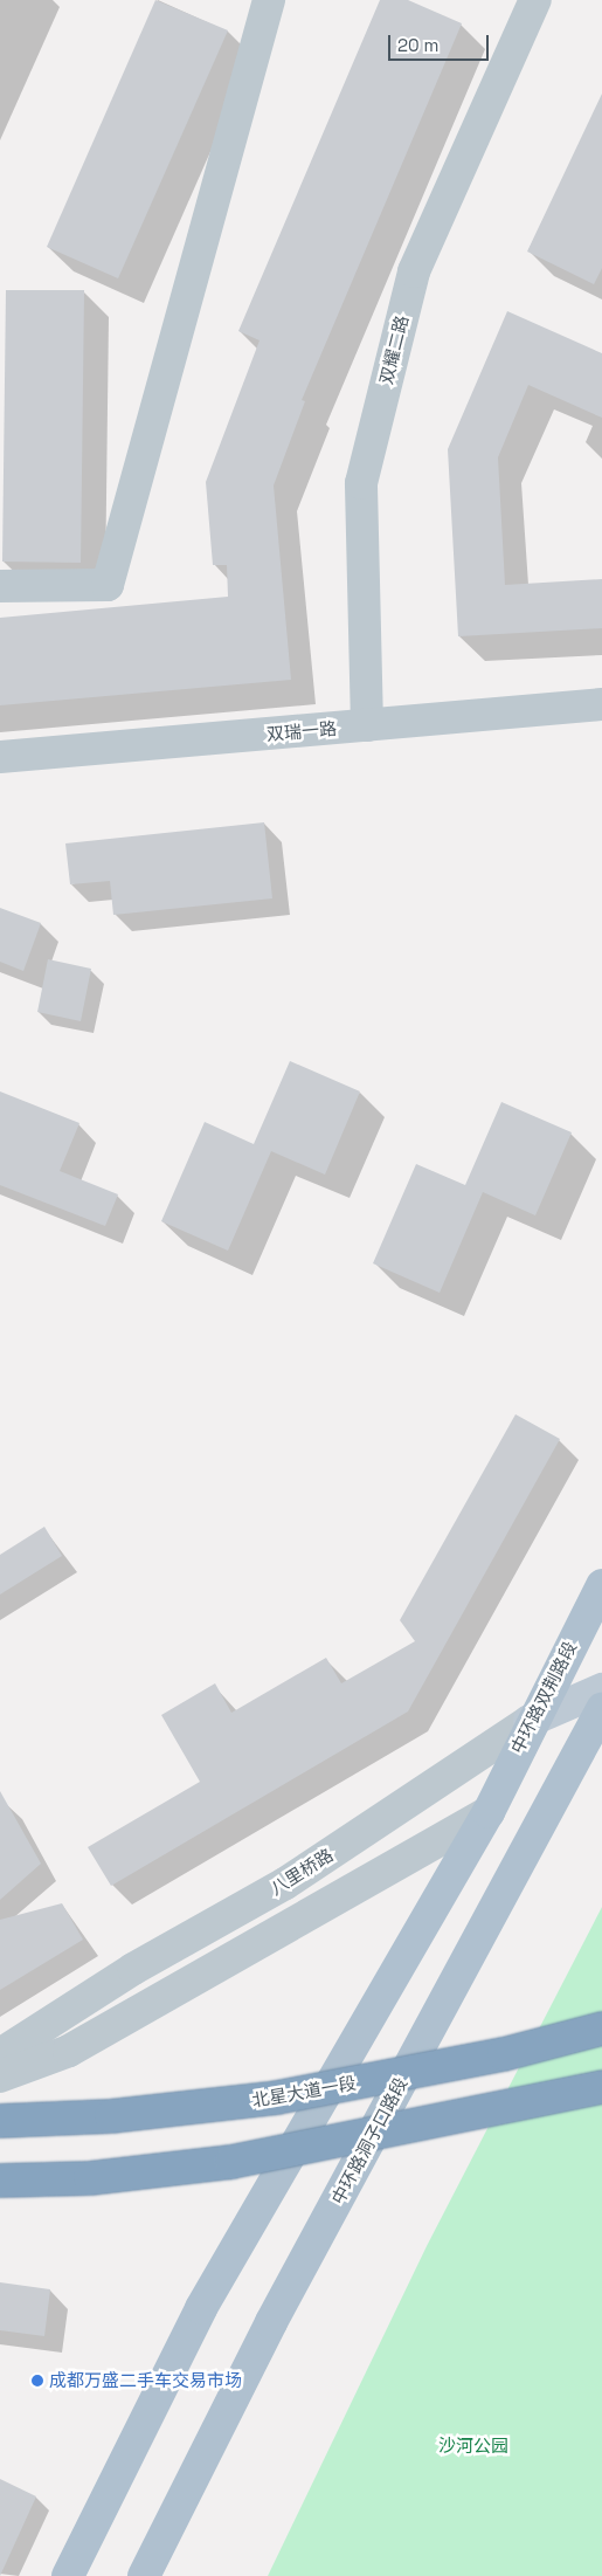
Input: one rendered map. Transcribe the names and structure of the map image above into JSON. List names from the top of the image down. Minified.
{"streets":{"highway":["北星大道一段"],"main road":["中环路双荆路段","八里桥路","中环路洞子口路段"],"street":["双耀二路","双瑞一路"]},"crossings":[["双耀二路","双瑞一路"],["中环路双荆路段","八里桥路"]],"parks":["沙河公园"],"places":["成都万盛二手车交易市场"],"scale_bar":"20 m"}
